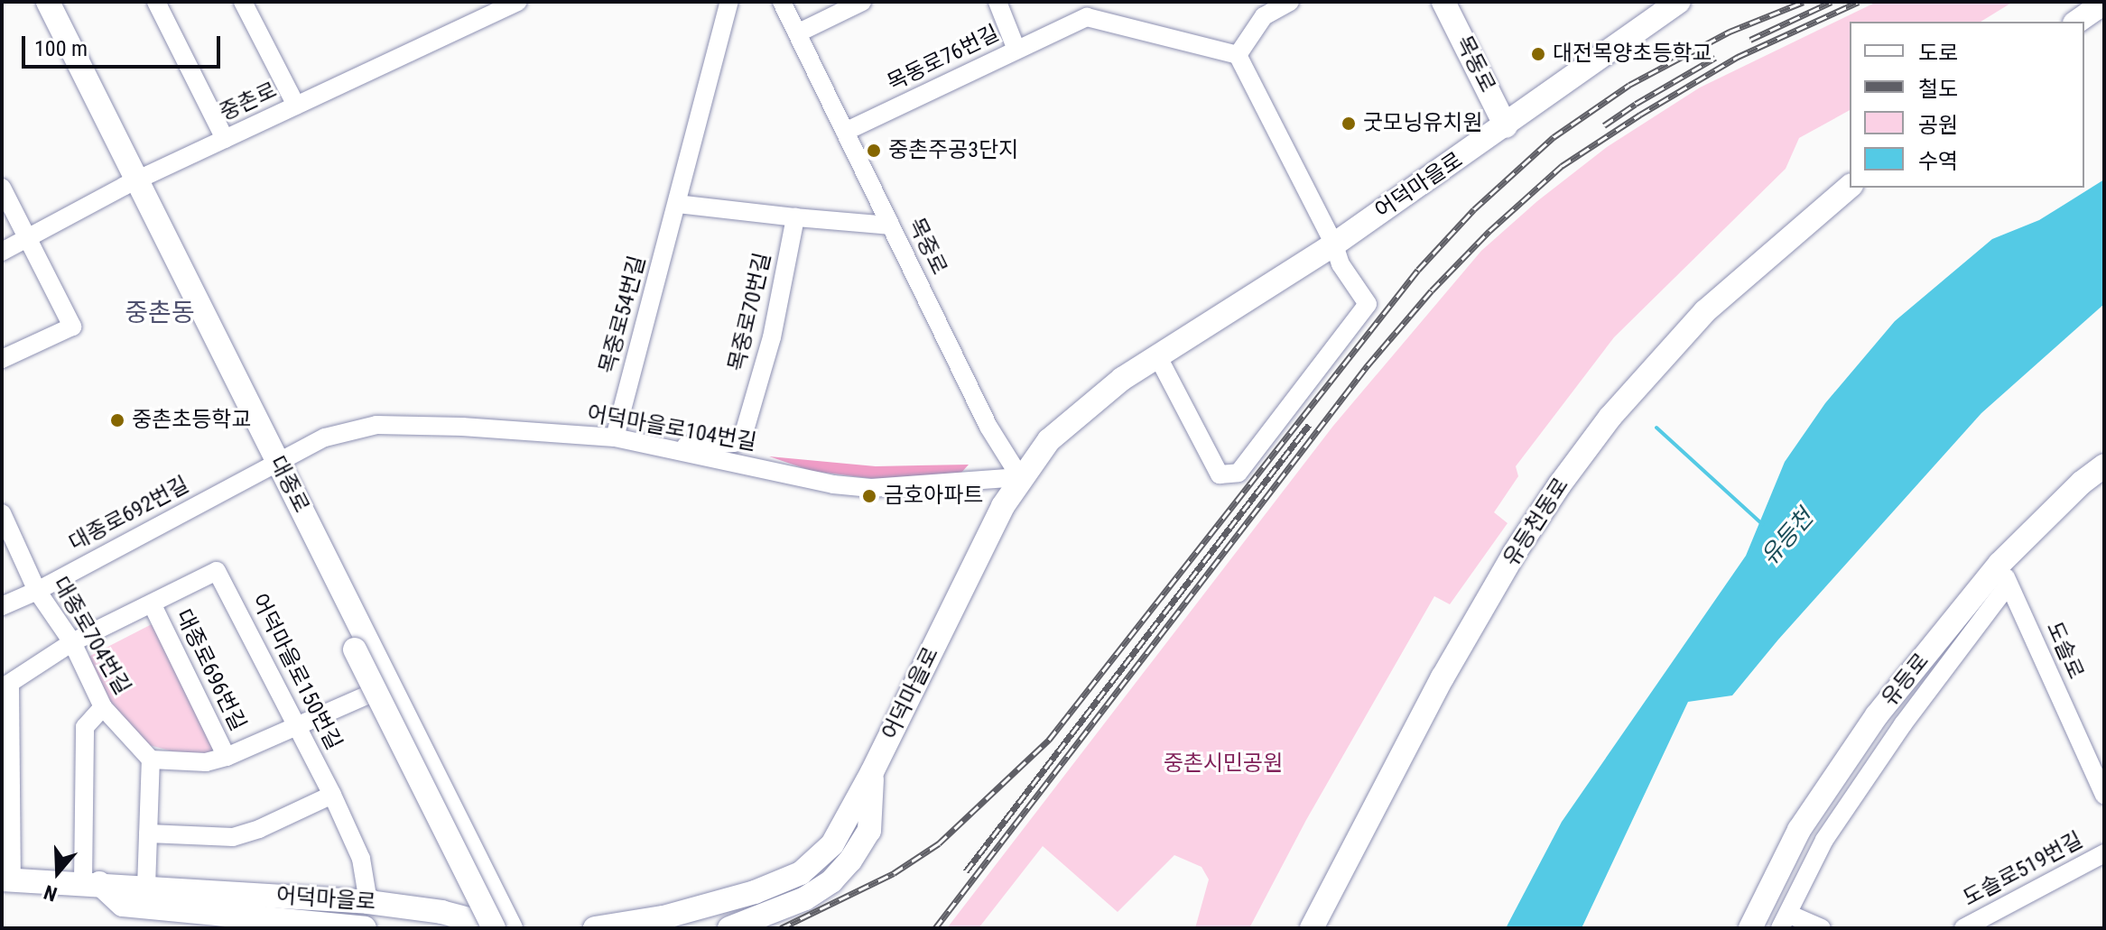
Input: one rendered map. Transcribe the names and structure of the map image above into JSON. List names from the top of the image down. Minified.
{"streets":{"main road":["목동로","어덕마을로","대종로","유등천동로","유등로"],"street":["목동로76번길","중촌로","목중로","목중로70번길","목중로54번길","어덕마을로104번길","대종로692번길","대종로704번길","도솔로","대종로696번길","어덕마을로150번길","도솔로519번길"]},"crossings":[["목동로76번길","목중로"],["목동로","어덕마을로"],["중촌로","대종로"],["어덕마을로","목중로"],["어덕마을로","어덕마을로104번길"],["어덕마을로","대종로"],["어덕마을로","대종로696번길"],["어덕마을로","어덕마을로150번길"],["목중로","어덕마을로104번길"],["목중로70번길","어덕마을로104번길"],["목중로54번길","어덕마을로104번길"],["어덕마을로104번길","대종로"],["어덕마을로104번길","대종로692번길"],["대종로","대종로692번길"],["대종로692번길","대종로704번길"],["대종로704번길","대종로696번길"],["도솔로","유등로"],["대종로696번길","어덕마을로150번길"]],"districts":["중촌동"],"water":["유등천"],"parks":["중촌시민공원"],"places":["대전목양초등학교","굿모닝유치원","중촌주공3단지","중촌초등학교","금호아파트"],"legend":["도로","철도","공원","수역"],"scale_bar":"100 m","north":"bottom"}
